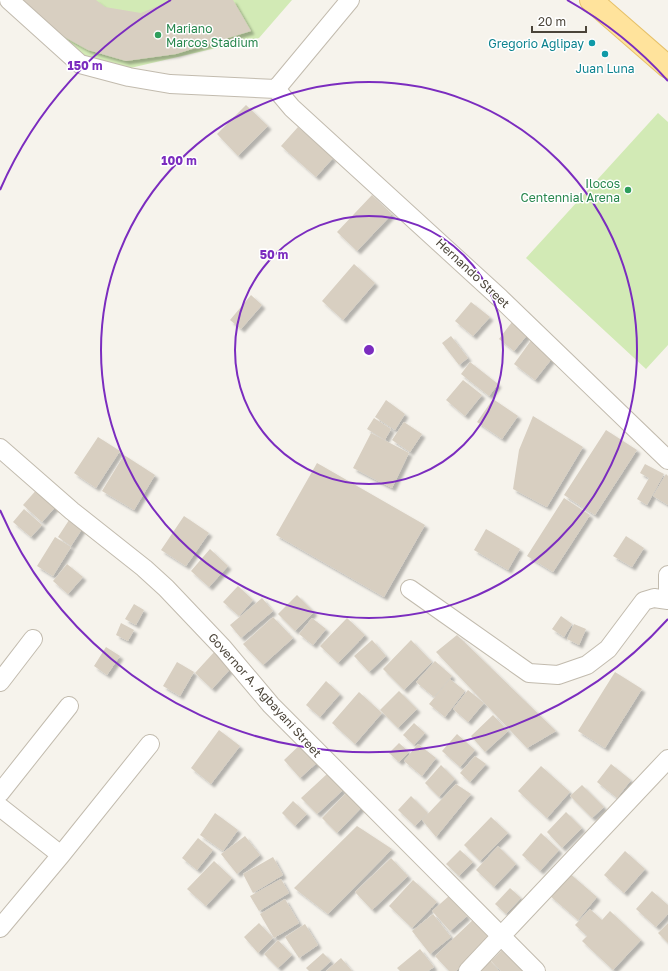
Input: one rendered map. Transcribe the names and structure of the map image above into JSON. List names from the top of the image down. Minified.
{"streets":{"street":["Hernando Street","Governor A. Agbayani Street"]},"places":["Mariano Marcos Stadium","Gregorio Aglipay","Juan Luna","Ilocos Centennial Arena"],"scale_bar":"20 m","rings":["150 m","100 m","50 m"]}
